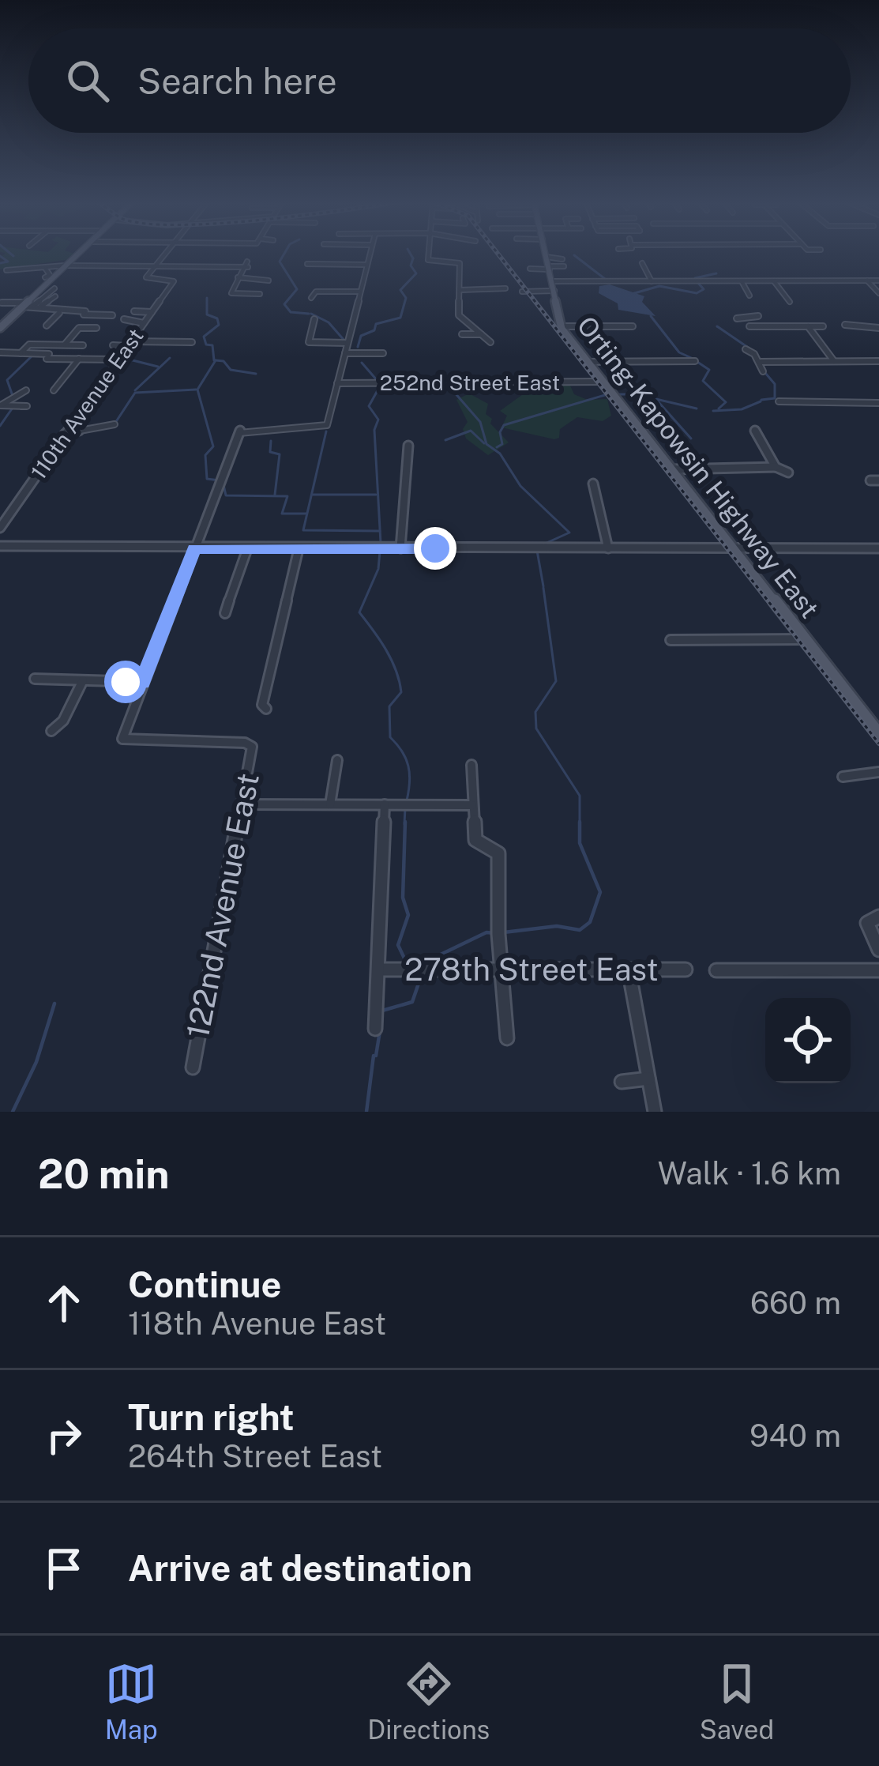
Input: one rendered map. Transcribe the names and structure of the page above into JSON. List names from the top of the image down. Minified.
{"streets":{"main road":["Orting-Kapowsin Highway East"],"street":["252nd Street East","110th Avenue East","122nd Avenue East","278th Street East"]},"crossings":[["252nd Street East","Orting-Kapowsin Highway East"]],"page":{"search":"Search here","heading":["20 min","Walk · 1.6 km"],"list":[["Continue","118th Avenue East","660 m"],["Turn right","264th Street East","940 m"],"Arrive at destination"],"nav":["Map","Directions","Saved"]}}
